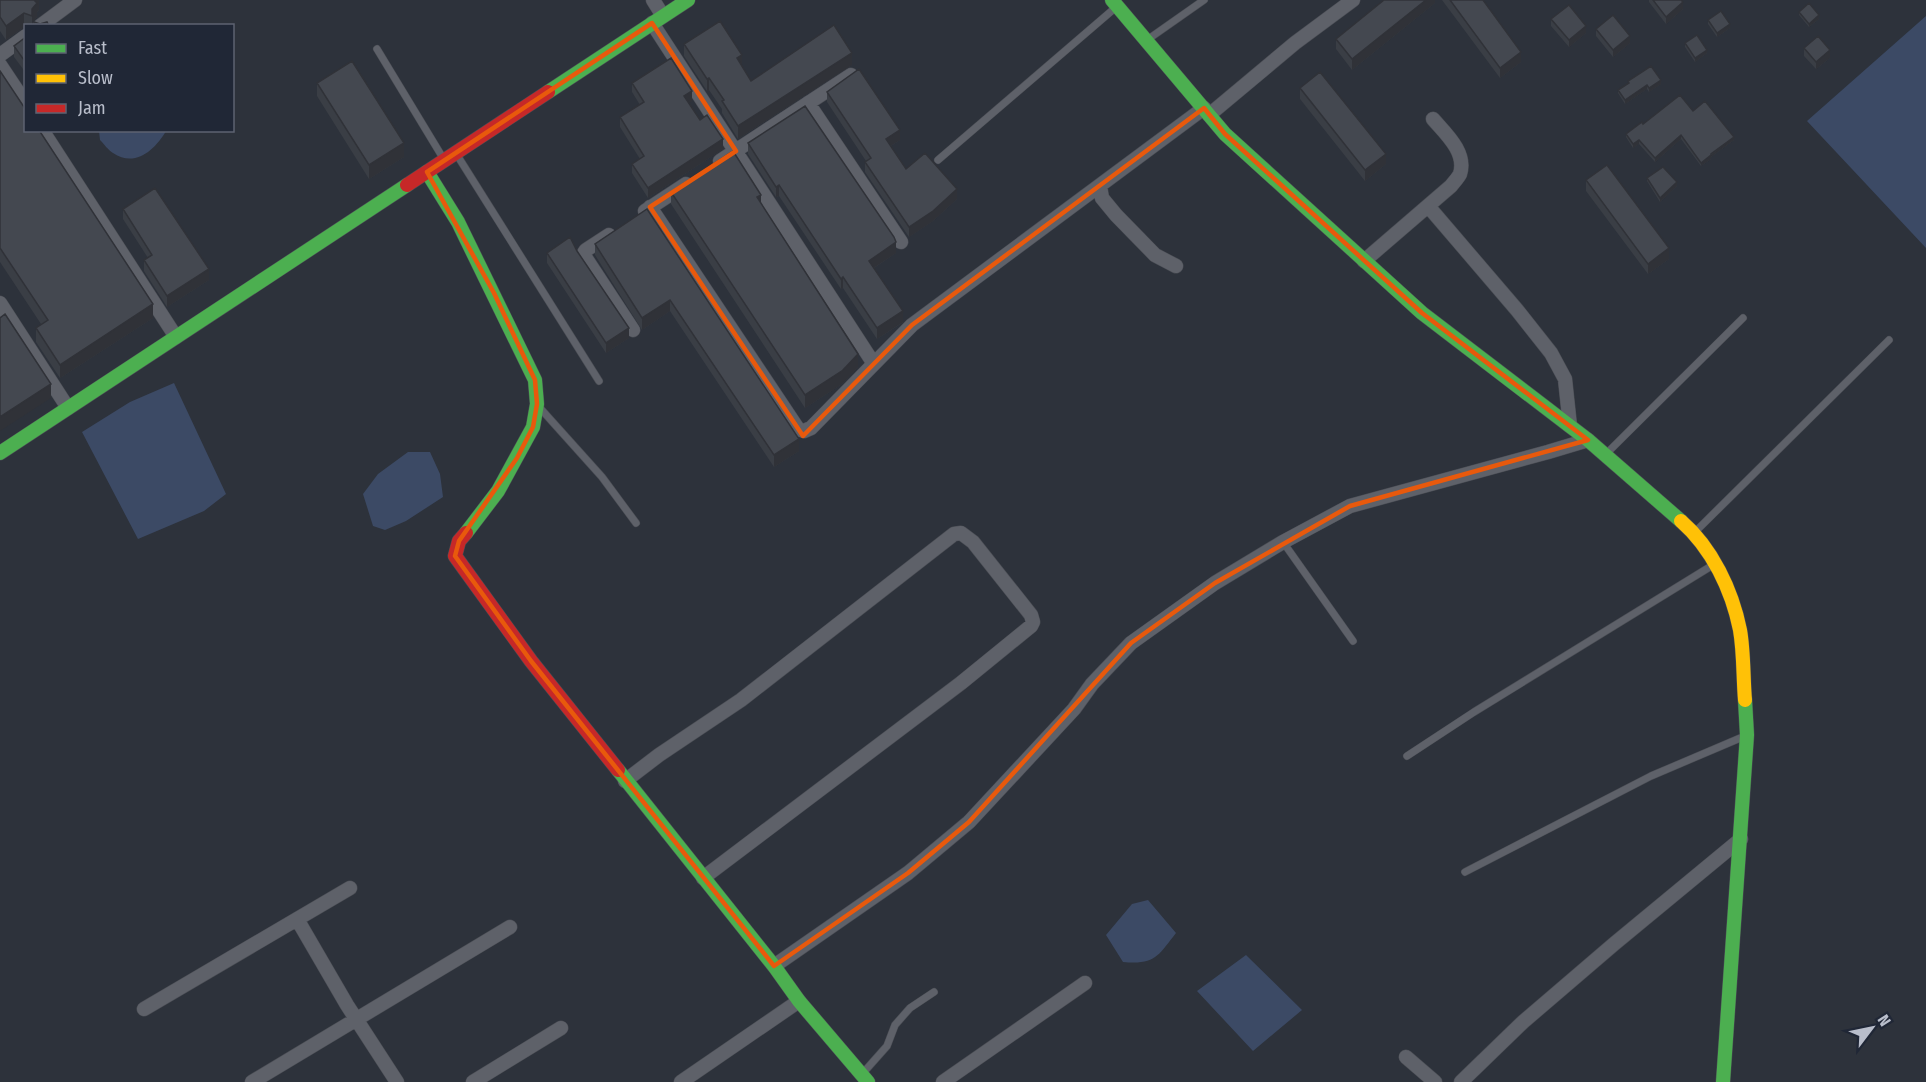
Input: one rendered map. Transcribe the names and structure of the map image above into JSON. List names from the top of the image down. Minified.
{"legend":["Fast","Slow","Jam"],"north":"top right"}
